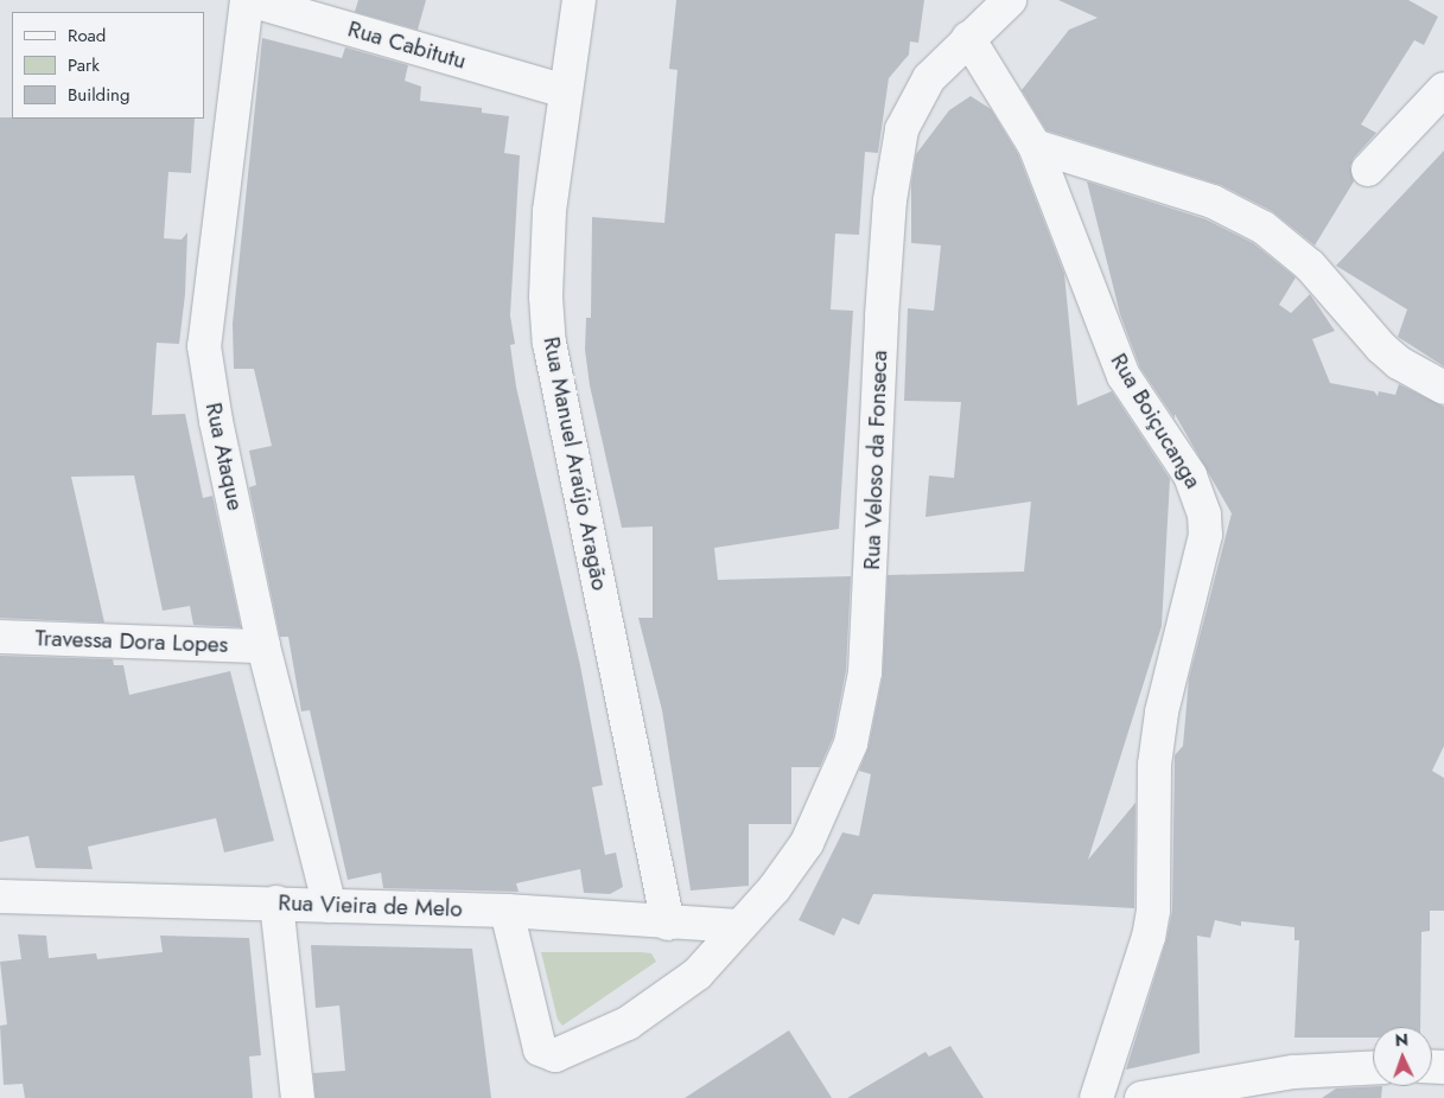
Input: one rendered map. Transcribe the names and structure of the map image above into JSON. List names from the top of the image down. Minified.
{"streets":{"street":["Rua Cabitutu","Rua Boiçucanga","Rua Ataque","Rua Veloso da Fonseca","Rua Manuel Araújo Aragão","Travessa Dora Lopes","Rua Vieira de Melo"]},"crossings":[["Rua Cabitutu","Rua Ataque"],["Rua Cabitutu","Rua Manuel Araújo Aragão"],["Rua Boiçucanga","Rua Veloso da Fonseca"],["Rua Ataque","Travessa Dora Lopes"],["Rua Ataque","Rua Vieira de Melo"],["Rua Veloso da Fonseca","Rua Vieira de Melo"],["Rua Manuel Araújo Aragão","Rua Vieira de Melo"]],"legend":["Road","Park","Building"],"north":"top"}
